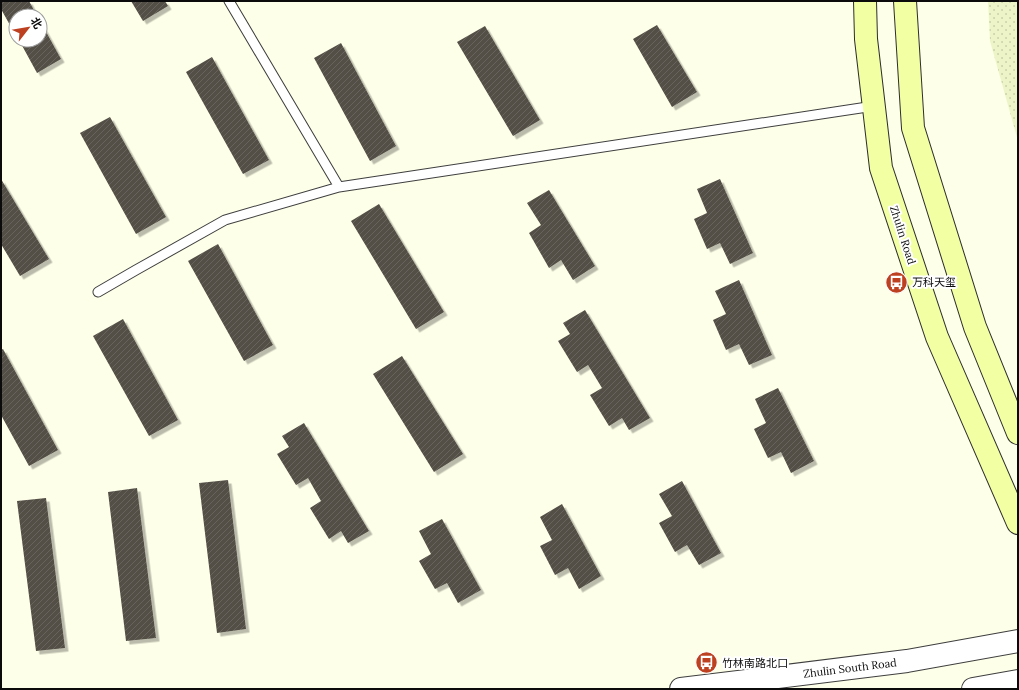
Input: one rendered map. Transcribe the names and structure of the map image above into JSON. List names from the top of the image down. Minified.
{"streets":{"main road":["Zhulin Road"],"street":["Zhulin South Road"]},"places":{"bus stop":["万科天玺","竹林南路北口"]},"north":"top right"}
